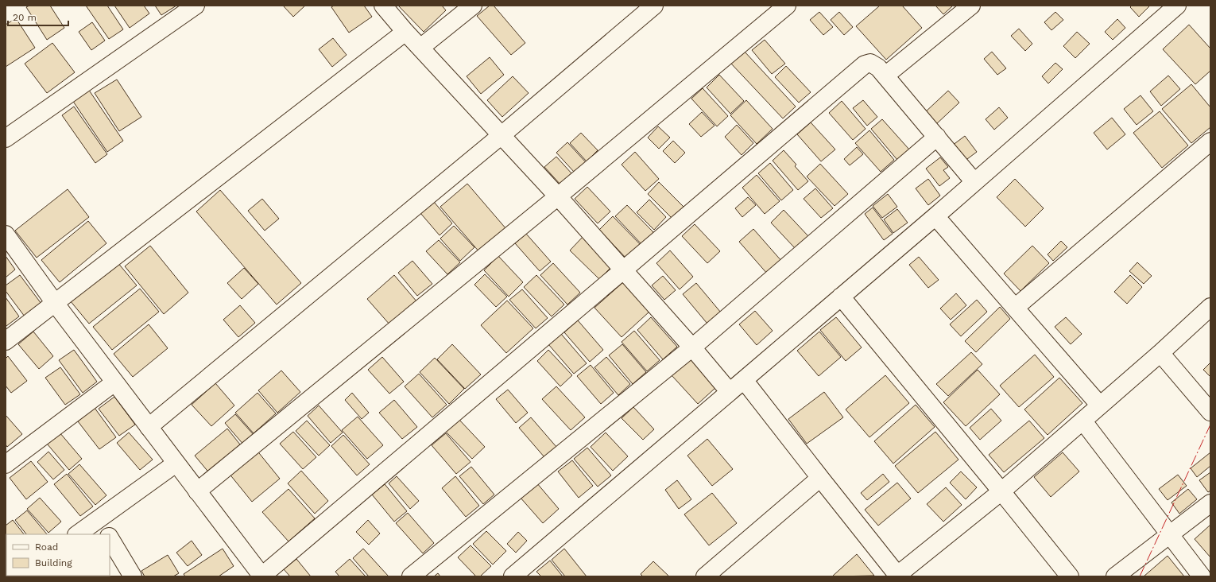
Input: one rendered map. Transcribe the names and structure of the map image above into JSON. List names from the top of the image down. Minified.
{"legend":["Road","Building"],"scale_bar":"20 m"}
